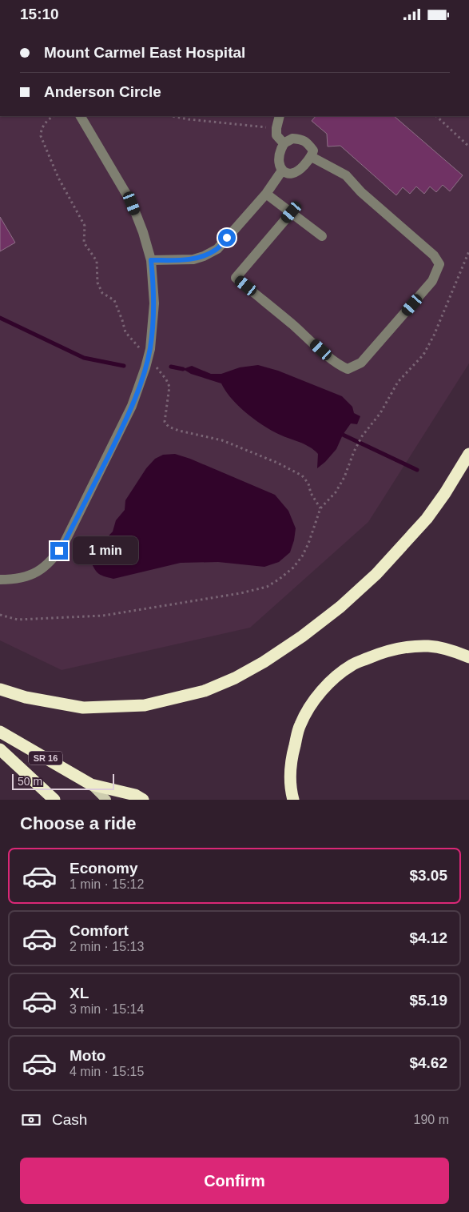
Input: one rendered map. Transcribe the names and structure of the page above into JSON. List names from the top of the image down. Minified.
{"streets":{"highway":["SR 16"]},"scale_bar":"50 m","page":{"status":"15:10","banner":["Mount Carmel East Hospital","Anderson Circle"],"bubble":"1 min","scale":"50 m","heading":"Choose a ride","list":[{"name":"Economy","note":"1 min · 15:12","value":"$3.05"},{"name":"Comfort","note":"2 min · 15:13","value":"$4.12"},{"name":"XL","note":"3 min · 15:14","value":"$5.19"},{"name":"Moto","note":"4 min · 15:15","value":"$4.62"}],"pay":["Cash","190 m"],"buttons":"Confirm"}}
